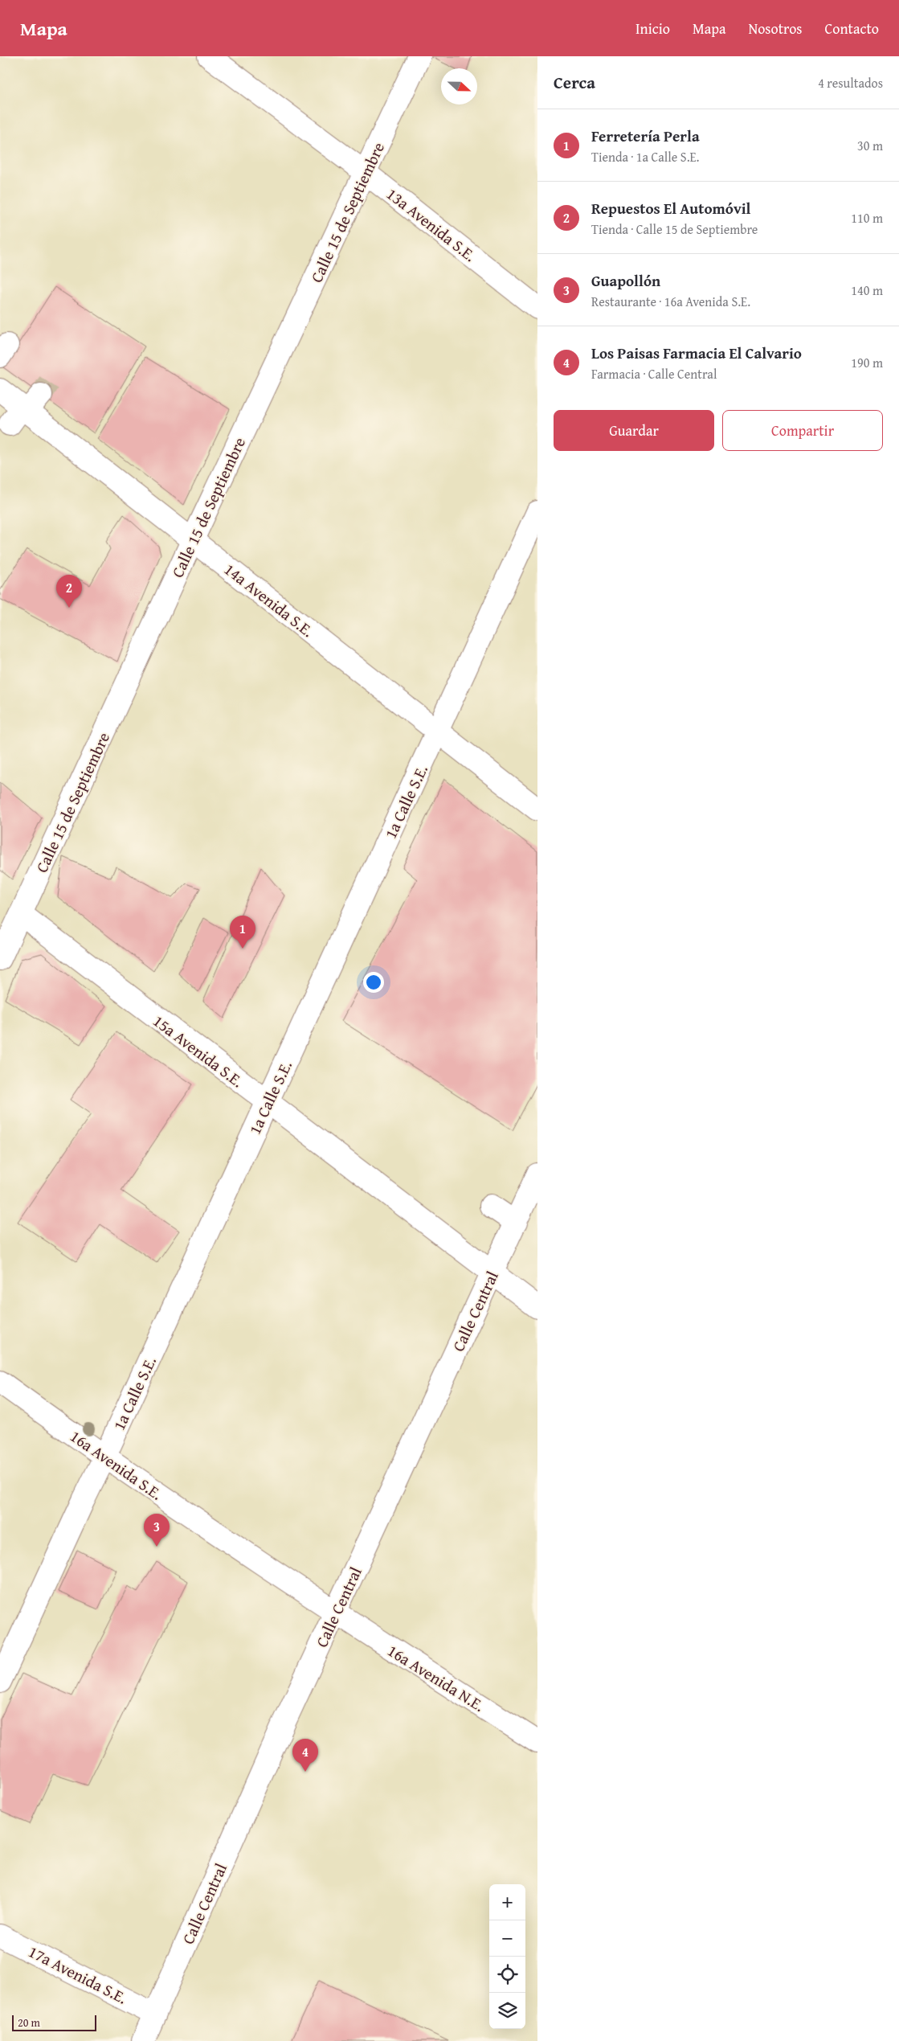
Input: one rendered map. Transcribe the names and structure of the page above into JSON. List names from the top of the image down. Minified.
{"streets":{"street":["Calle 15 de Septiembre","13a Avenida S.E.","14a Avenida S.E.","1a Calle S.E.","15a Avenida S.E.","Calle Central","16a Avenida S.E.","16a Avenida N.E.","17a Avenida S.E."]},"crossings":[["Calle 15 de Septiembre","13a Avenida S.E."],["Calle 15 de Septiembre","14a Avenida S.E."],["Calle 15 de Septiembre","15a Avenida S.E."],["14a Avenida S.E.","1a Calle S.E."],["1a Calle S.E.","15a Avenida S.E."],["1a Calle S.E.","16a Avenida S.E."],["15a Avenida S.E.","Calle Central"],["Calle Central","16a Avenida S.E."],["Calle Central","16a Avenida N.E."],["Calle Central","17a Avenida S.E."],["16a Avenida S.E.","16a Avenida N.E."]],"scale_bar":"20 m","north":"right","page":{"header":"Mapa","nav":["Inicio","Mapa","Nosotros","Contacto"],"heading":["Cerca","4 resultados"],"list":[{"mark":"1","name":"Ferretería Perla","note":"Tienda · 1a Calle S.E.","value":"30 m"},{"mark":"2","name":"Repuestos El Automóvil","note":"Tienda · Calle 15 de Septiembre","value":"110 m"},{"mark":"3","name":"Guapollón","note":"Restaurante · 16a Avenida S.E.","value":"140 m"},{"mark":"4","name":"Los Paisas Farmacia El Calvario","note":"Farmacia · Calle Central","value":"190 m"}],"buttons":["Guardar","Compartir"],"pins":["2","1","3","4"],"map_buttons":["+","−"],"scale":"20 m"}}
